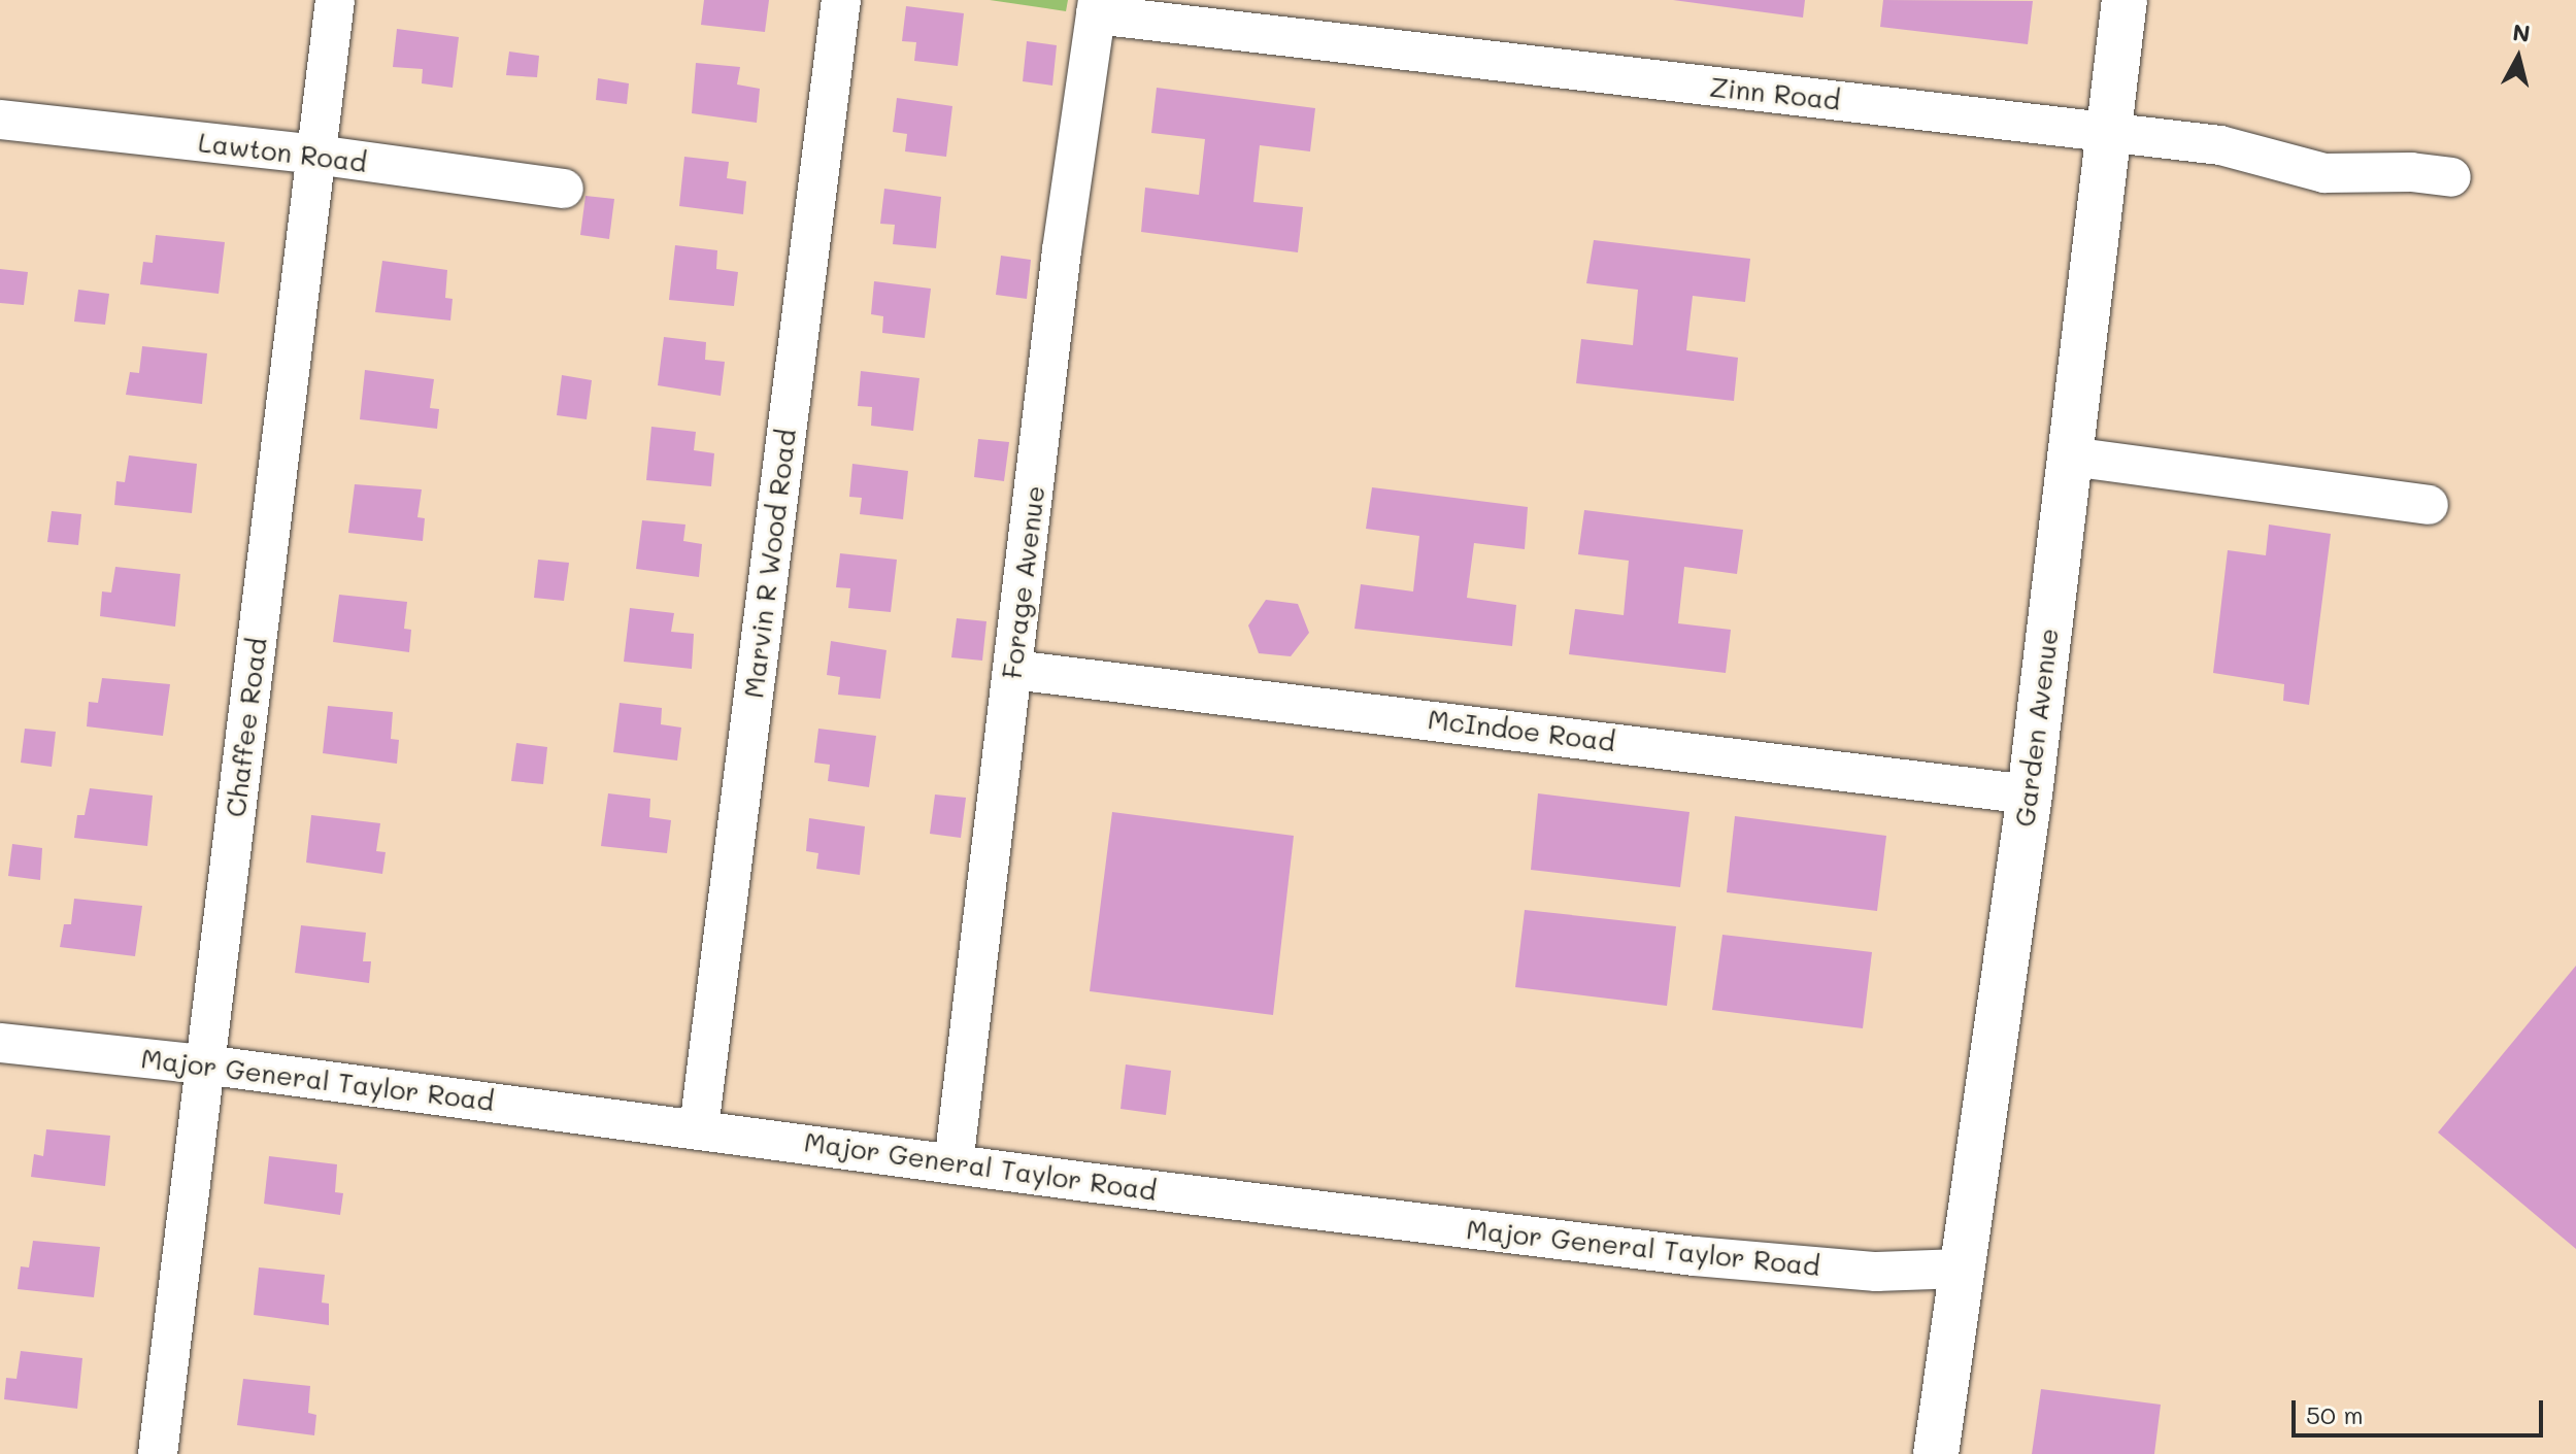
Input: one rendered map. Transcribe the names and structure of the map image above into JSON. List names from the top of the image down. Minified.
{"streets":{"street":["Zinn Road","Lawton Road","Marvin R Wood Road","Forage Avenue","Chaffee Road","Garden Avenue","McIndoe Road","Major General Taylor Road"]},"crossings":[["Zinn Road","Forage Avenue"],["Zinn Road","Garden Avenue"],["Lawton Road","Chaffee Road"],["Marvin R Wood Road","Major General Taylor Road"],["Forage Avenue","McIndoe Road"],["Forage Avenue","Major General Taylor Road"],["Chaffee Road","Major General Taylor Road"],["Garden Avenue","McIndoe Road"],["Garden Avenue","Major General Taylor Road"]],"scale_bar":"50 m","north":"top"}
